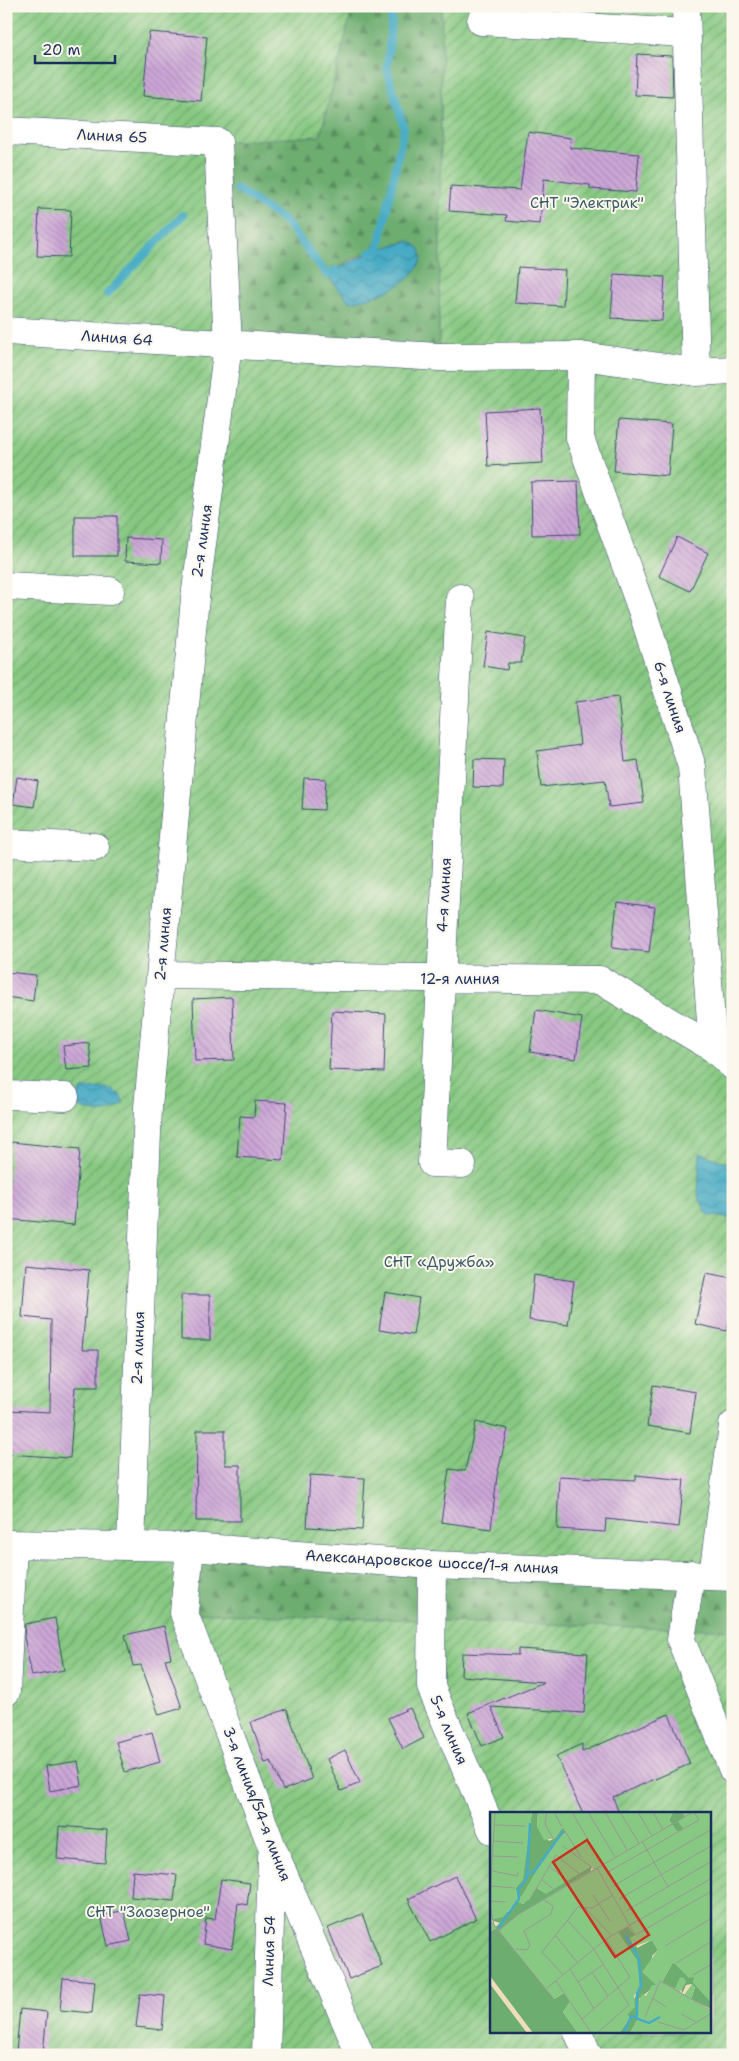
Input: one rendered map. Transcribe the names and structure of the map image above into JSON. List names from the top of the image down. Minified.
{"streets":{"street":["Линия 65","Линия 64","2-я линия","6-я линия","4-я линия","12-я линия","Александровское шоссе/1-я линия","5-я линия","3-я линия/54-я линия","Линия 54"]},"crossings":[["Линия 65","2-я линия"],["Линия 64","2-я линия"],["Линия 64","6-я линия"],["2-я линия","12-я линия"],["2-я линия","Александровское шоссе/1-я линия"],["6-я линия","12-я линия"],["4-я линия","12-я линия"],["Александровское шоссе/1-я линия","5-я линия"],["Александровское шоссе/1-я линия","3-я линия/54-я линия"],["3-я линия/54-я линия","Линия 54"]],"parks":["СНТ \"Электрик\"","СНТ «Дружба»","СНТ \"Заозерное\""],"scale_bar":"20 m"}
